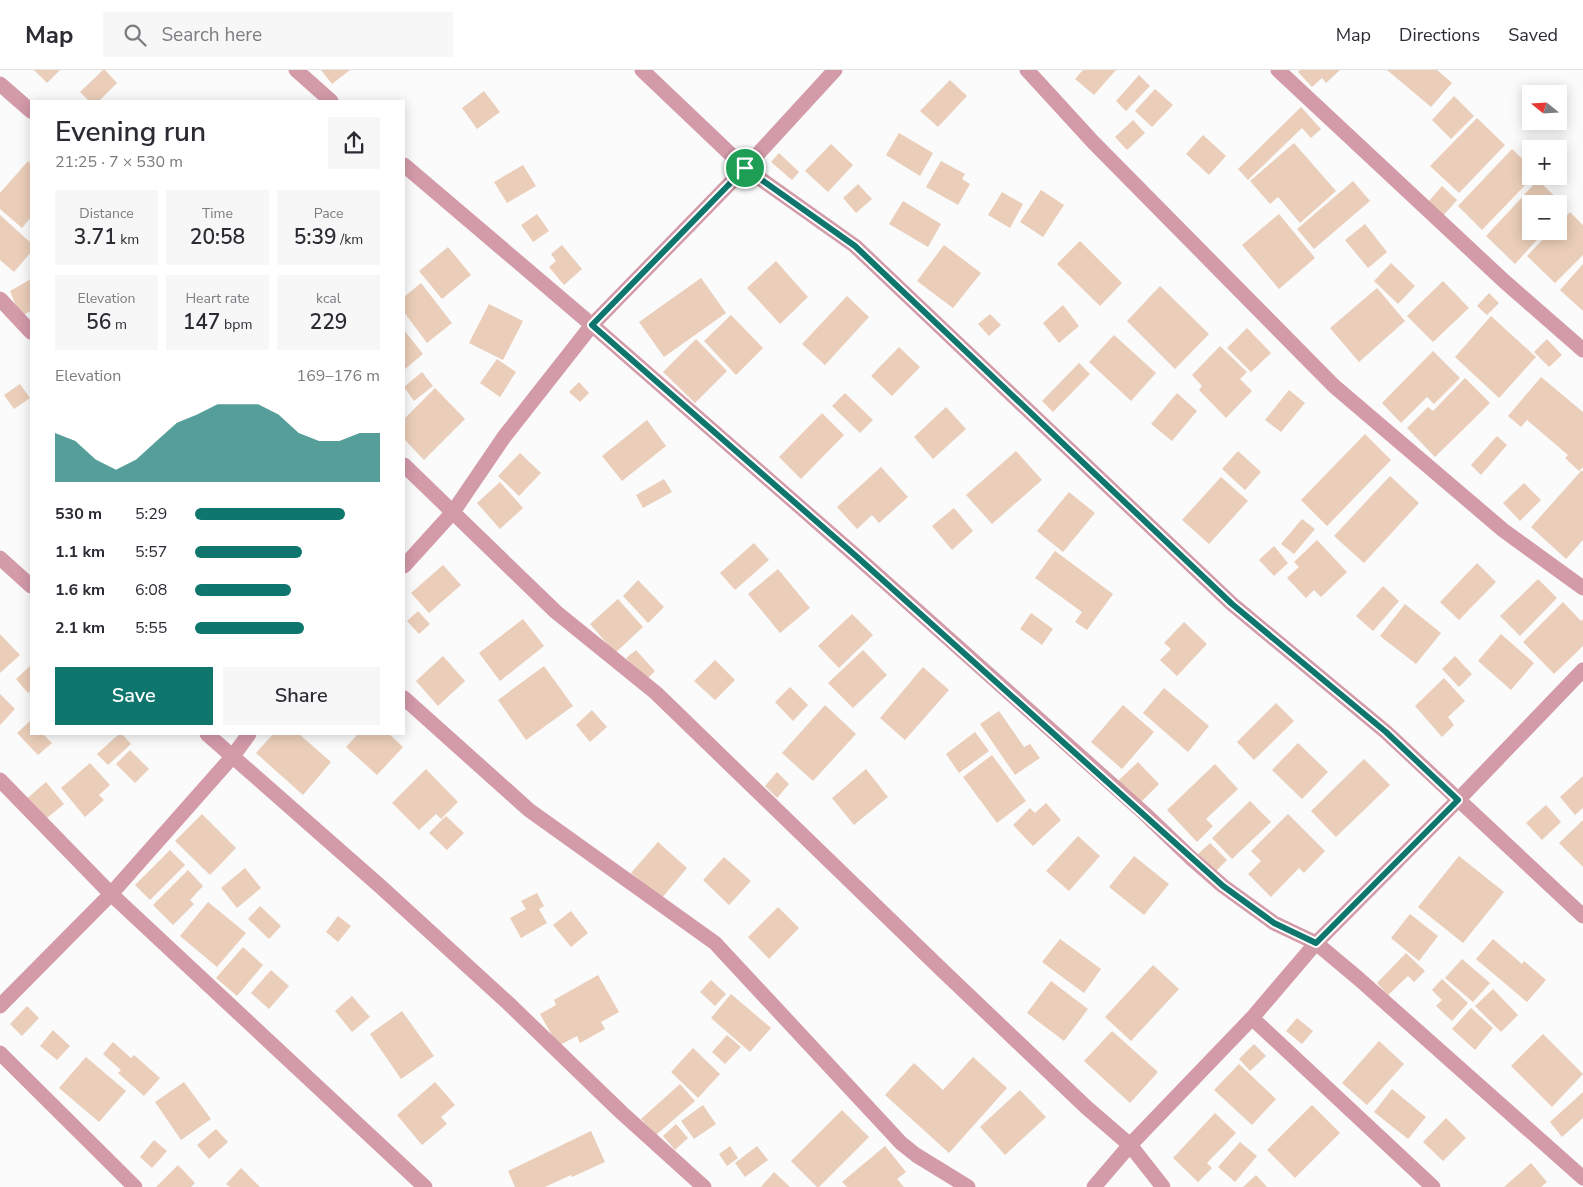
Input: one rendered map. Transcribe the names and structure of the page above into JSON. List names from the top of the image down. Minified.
{"north":"left","page":{"header":"Map","search":"Search here","nav":["Map","Directions","Saved"],"map_buttons":["+","−"],"heading":["Evening run","21:25 · 7 × 530 m"],"stats":[["Distance","3.71 km"],["Time","20:58"],["Pace","5:39 /km"],["Elevation","56 m"],["Heart rate","147 bpm"],["kcal","229"]],"chart":["Elevation","169–176 m"],"list":[{"name":"530 m","note":"5:29"},{"name":"1.1 km","note":"5:57"},{"name":"1.6 km","note":"6:08"},{"name":"2.1 km","note":"5:55"}],"buttons":["Save","Share"]}}
